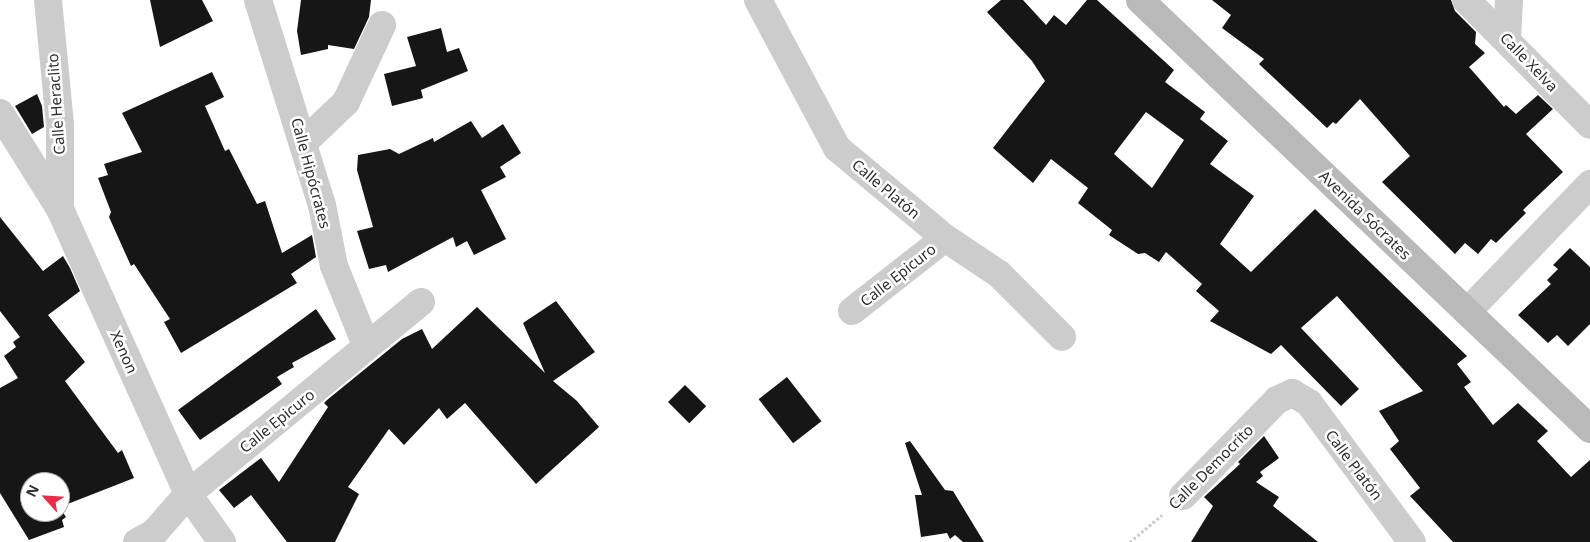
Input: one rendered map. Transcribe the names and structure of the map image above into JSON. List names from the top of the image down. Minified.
{"streets":{"street":["Calle Xelva","Calle Heraclito","Calle Hipócrates","Calle Platón","Avenida Sócrates","Calle Epicuro","Xenon","Calle Democrito"]},"crossings":[["Calle Heraclito","Xenon"],["Calle Hipócrates","Calle Epicuro"],["Calle Platón","Calle Epicuro"],["Calle Platón","Calle Democrito"],["Calle Epicuro","Xenon"]],"north":"top left"}
